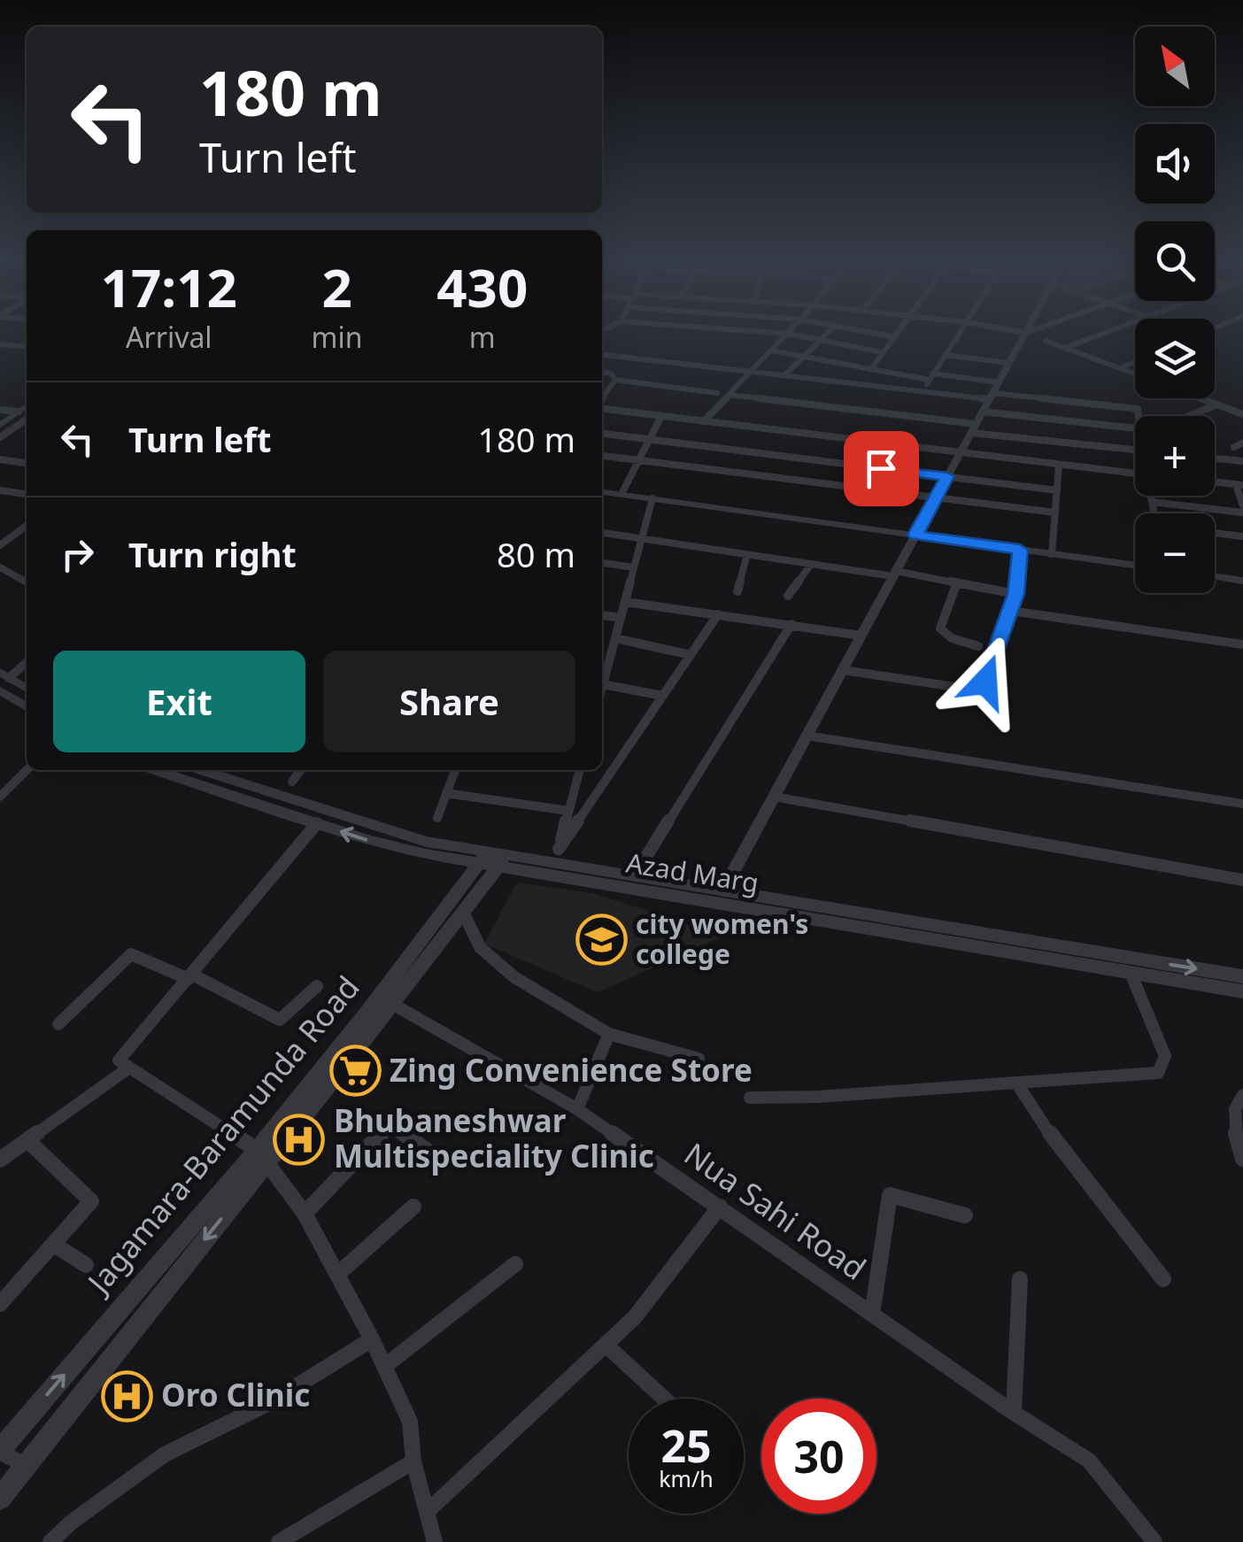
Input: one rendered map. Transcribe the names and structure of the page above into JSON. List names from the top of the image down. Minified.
{"streets":{"street":["Azad Marg","Jagamara-Baramunda Road","Nua Sahi Road"]},"crossings":[["Azad Marg","Jagamara-Baramunda Road"],["Jagamara-Baramunda Road","Nua Sahi Road"]],"places":{"school or university":["city women's college"],"supermarket":["Zing Convenience Store"],"hospital":["Bhubaneshwar Multispeciality Clinic","Oro Clinic"]},"north":"top left","page":{"map_buttons":["+","−"],"turn":["180 m","Turn left"],"eta":["17:12","Arrival","2","min","430","m"],"list":[{"name":"Turn left","value":"180 m"},{"name":"Turn right","value":"80 m"}],"buttons":["Exit","Share"],"speed":"25 km/h","limit":"30"}}
